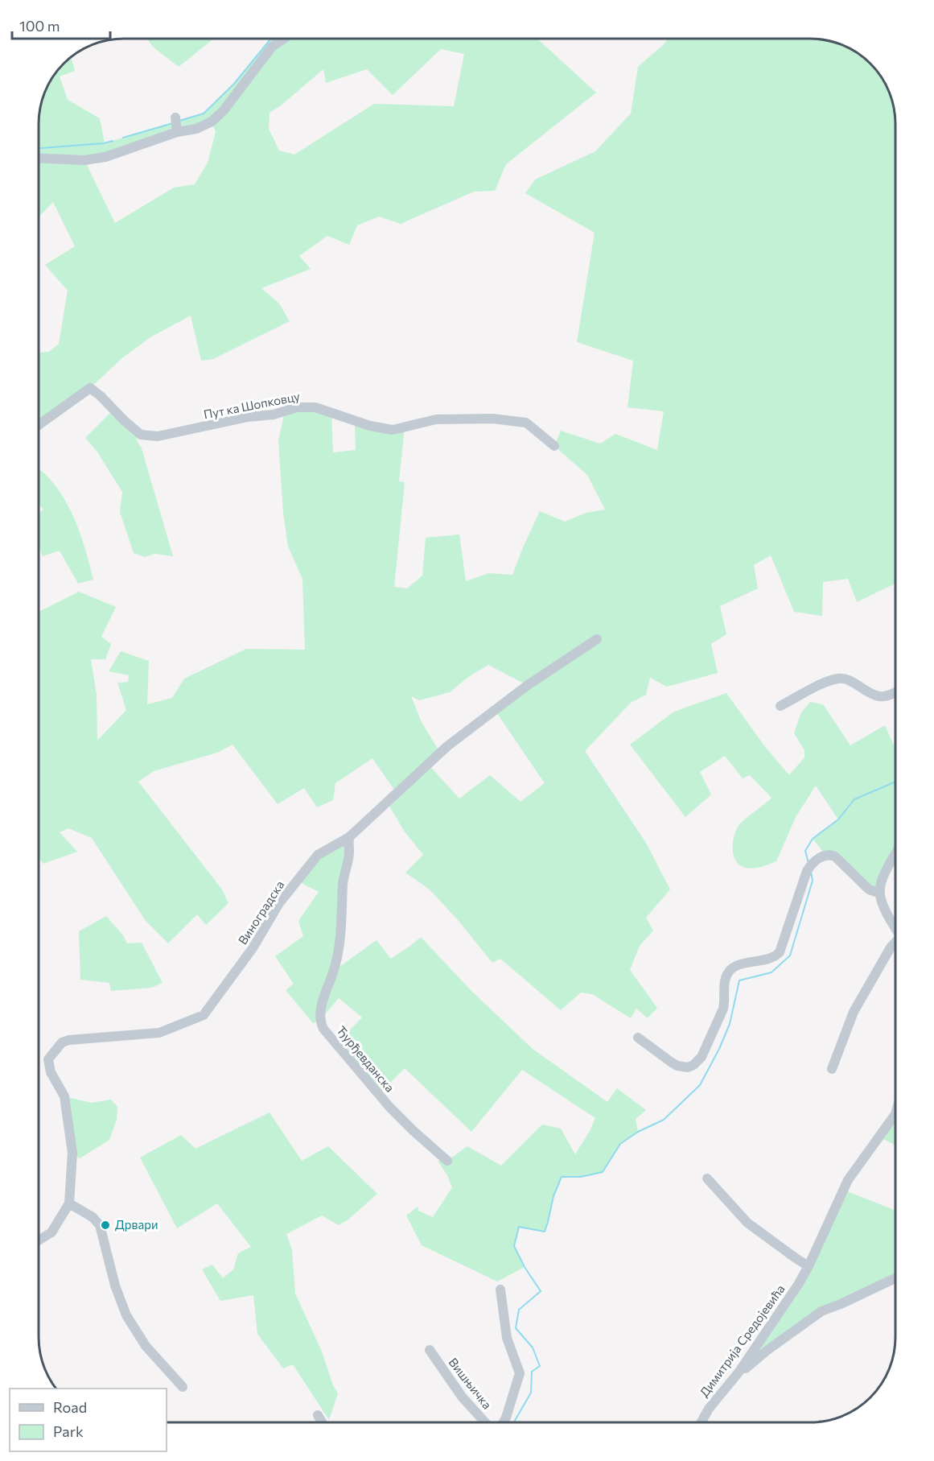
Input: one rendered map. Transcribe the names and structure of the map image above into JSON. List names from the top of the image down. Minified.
{"streets":{"street":["Пут ка Шопковцу","Виноградска","Ђурђевданска","Димитрија Средојевића","Вишњичка"]},"crossings":[["Виноградска","Ђурђевданска"]],"places":["Дрвари"],"legend":["Road","Park"],"scale_bar":"100 m"}
